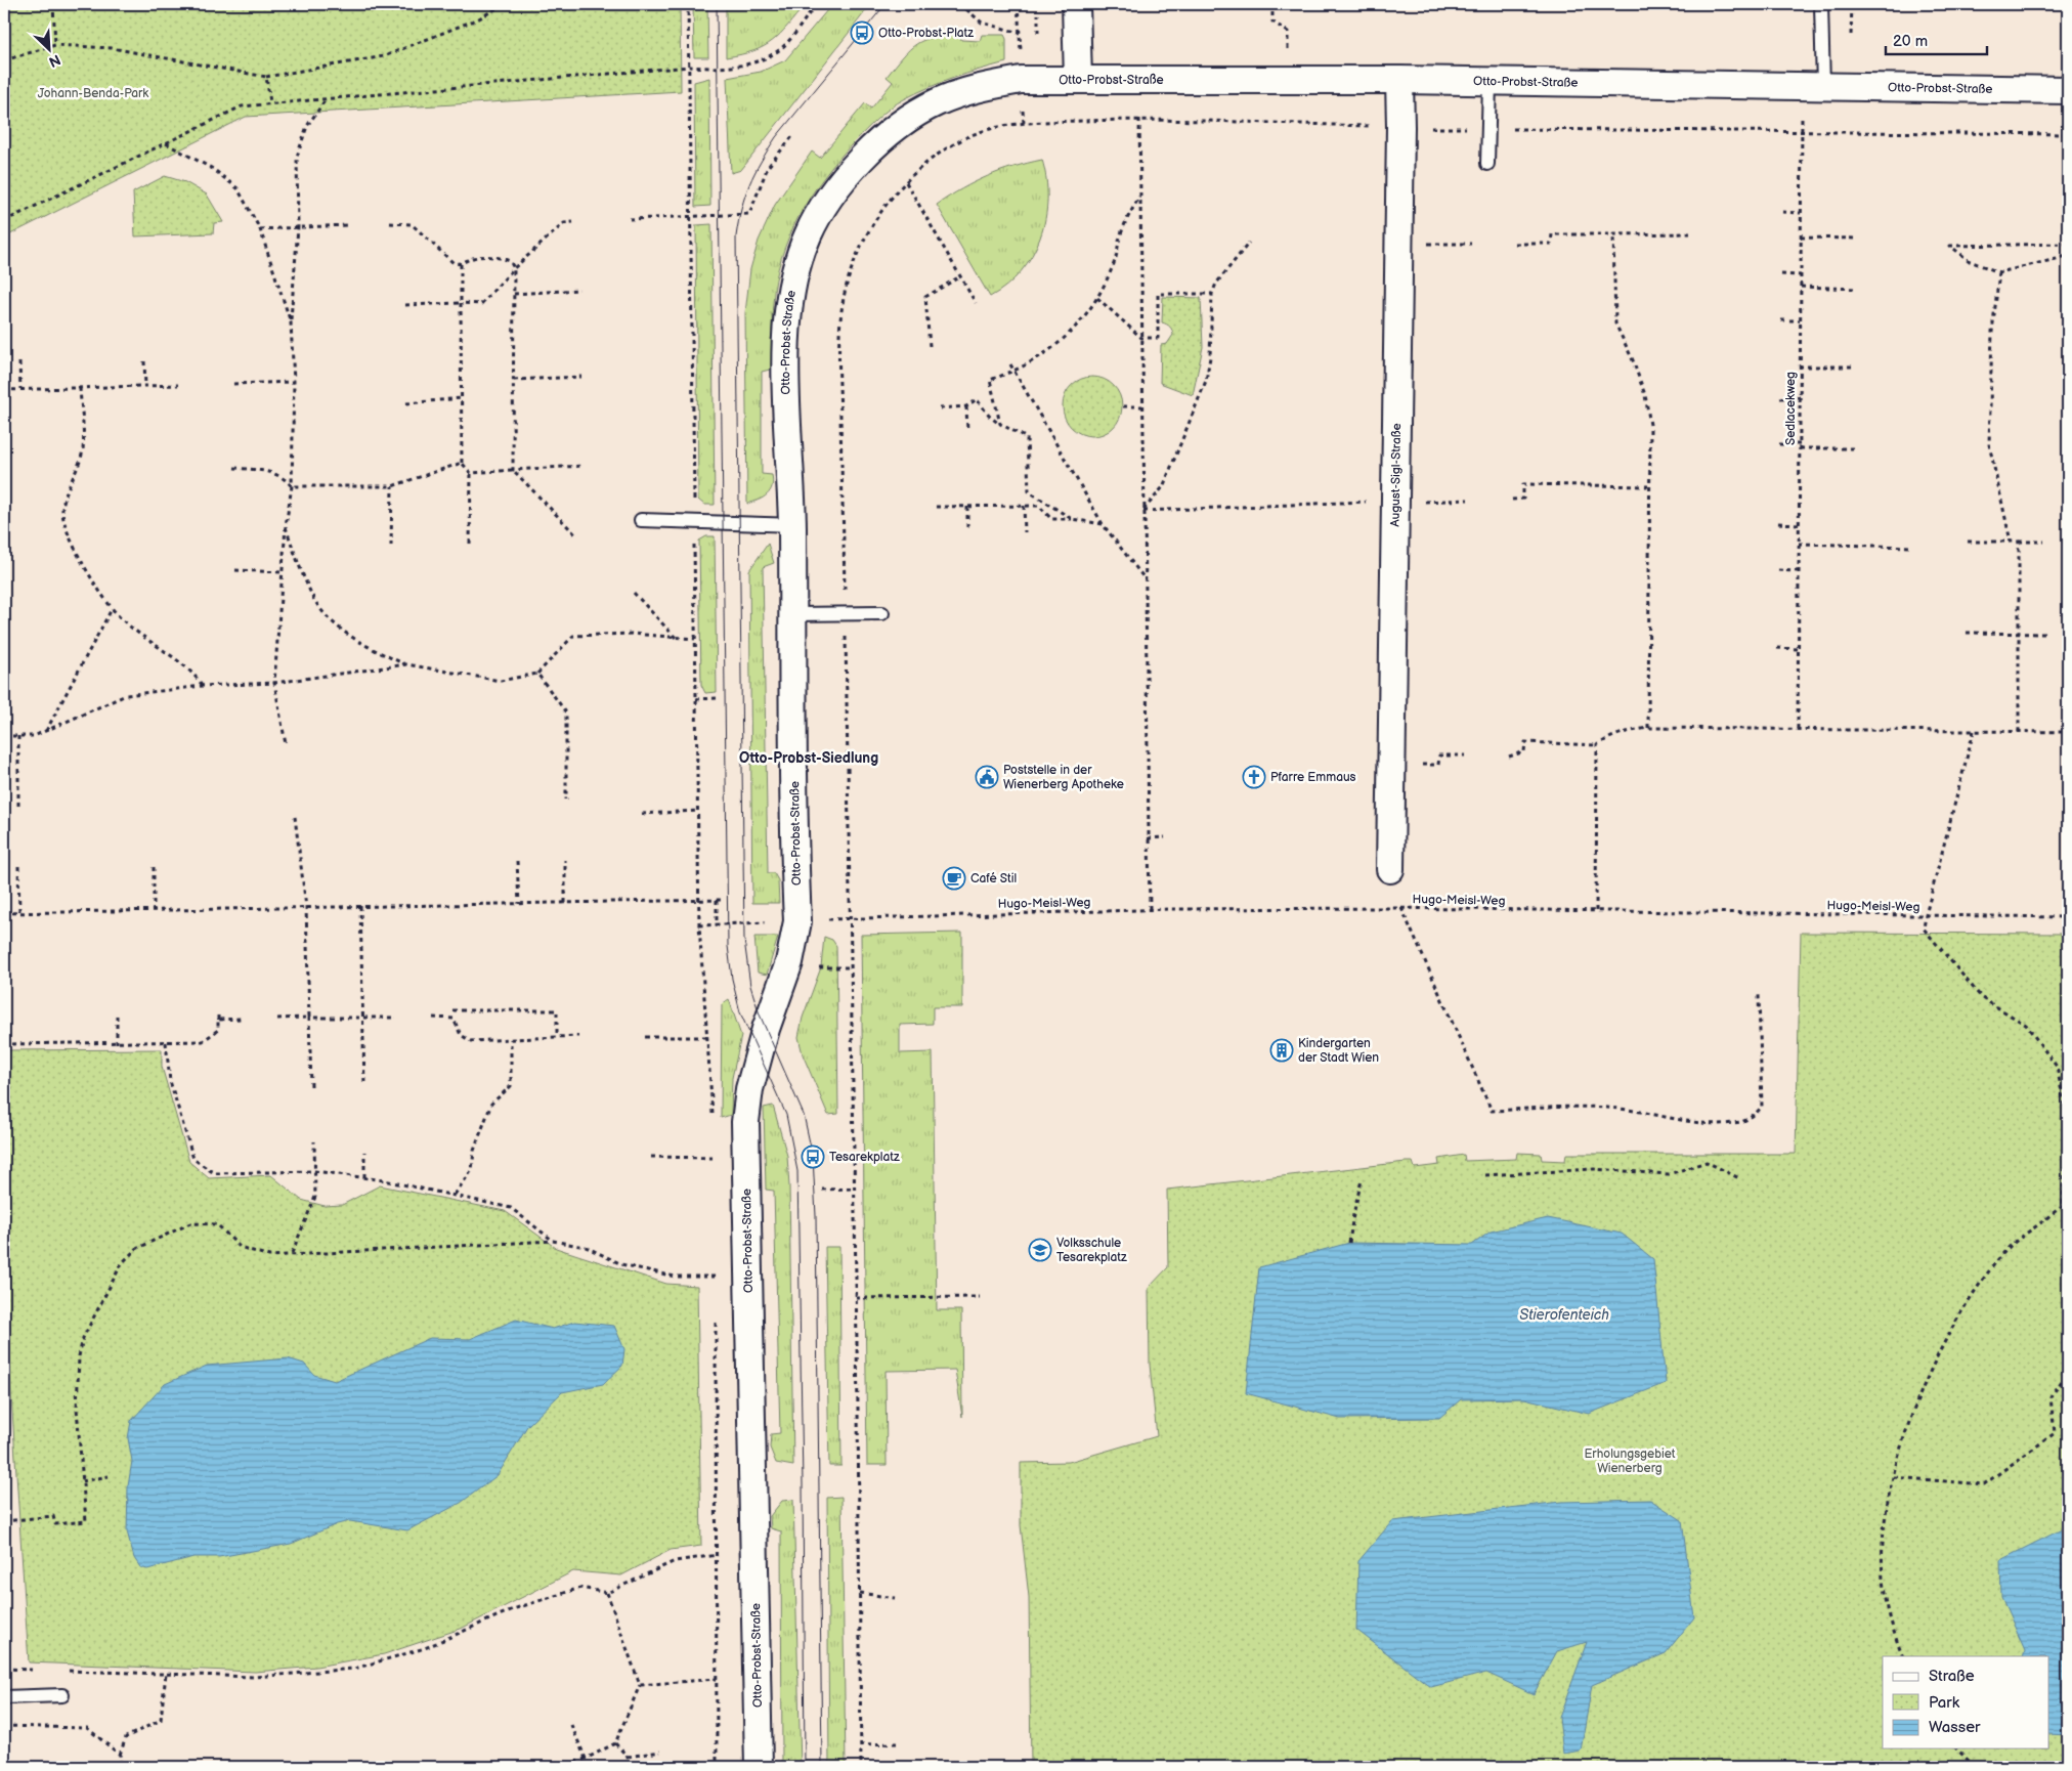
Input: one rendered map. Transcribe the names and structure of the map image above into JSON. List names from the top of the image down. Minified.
{"streets":{"street":["Otto-Probst-Straße","August-Sigl-Straße"],"path":["Sedlacekweg","Hugo-Meisl-Weg"]},"crossings":[["Otto-Probst-Straße","Sedlacekweg"],["Otto-Probst-Straße","August-Sigl-Straße"]],"districts":["Otto-Probst-Siedlung"],"water":["Stierofenteich"],"parks":["Johann-Benda-Park","Erholungsgebiet Wienerberg"],"places":{"bus stop":["Otto-Probst-Platz","Tesarekplatz"],"public building":["Poststelle in der Wienerberg Apotheke"],"church":["Pfarre Emmaus"],"cafe":["Café Stil"],"building":["Kindergarten der Stadt Wien"],"school or university":["Volksschule Tesarekplatz"]},"legend":["Straße","Park","Wasser"],"scale_bar":"20 m","north":"bottom right"}
